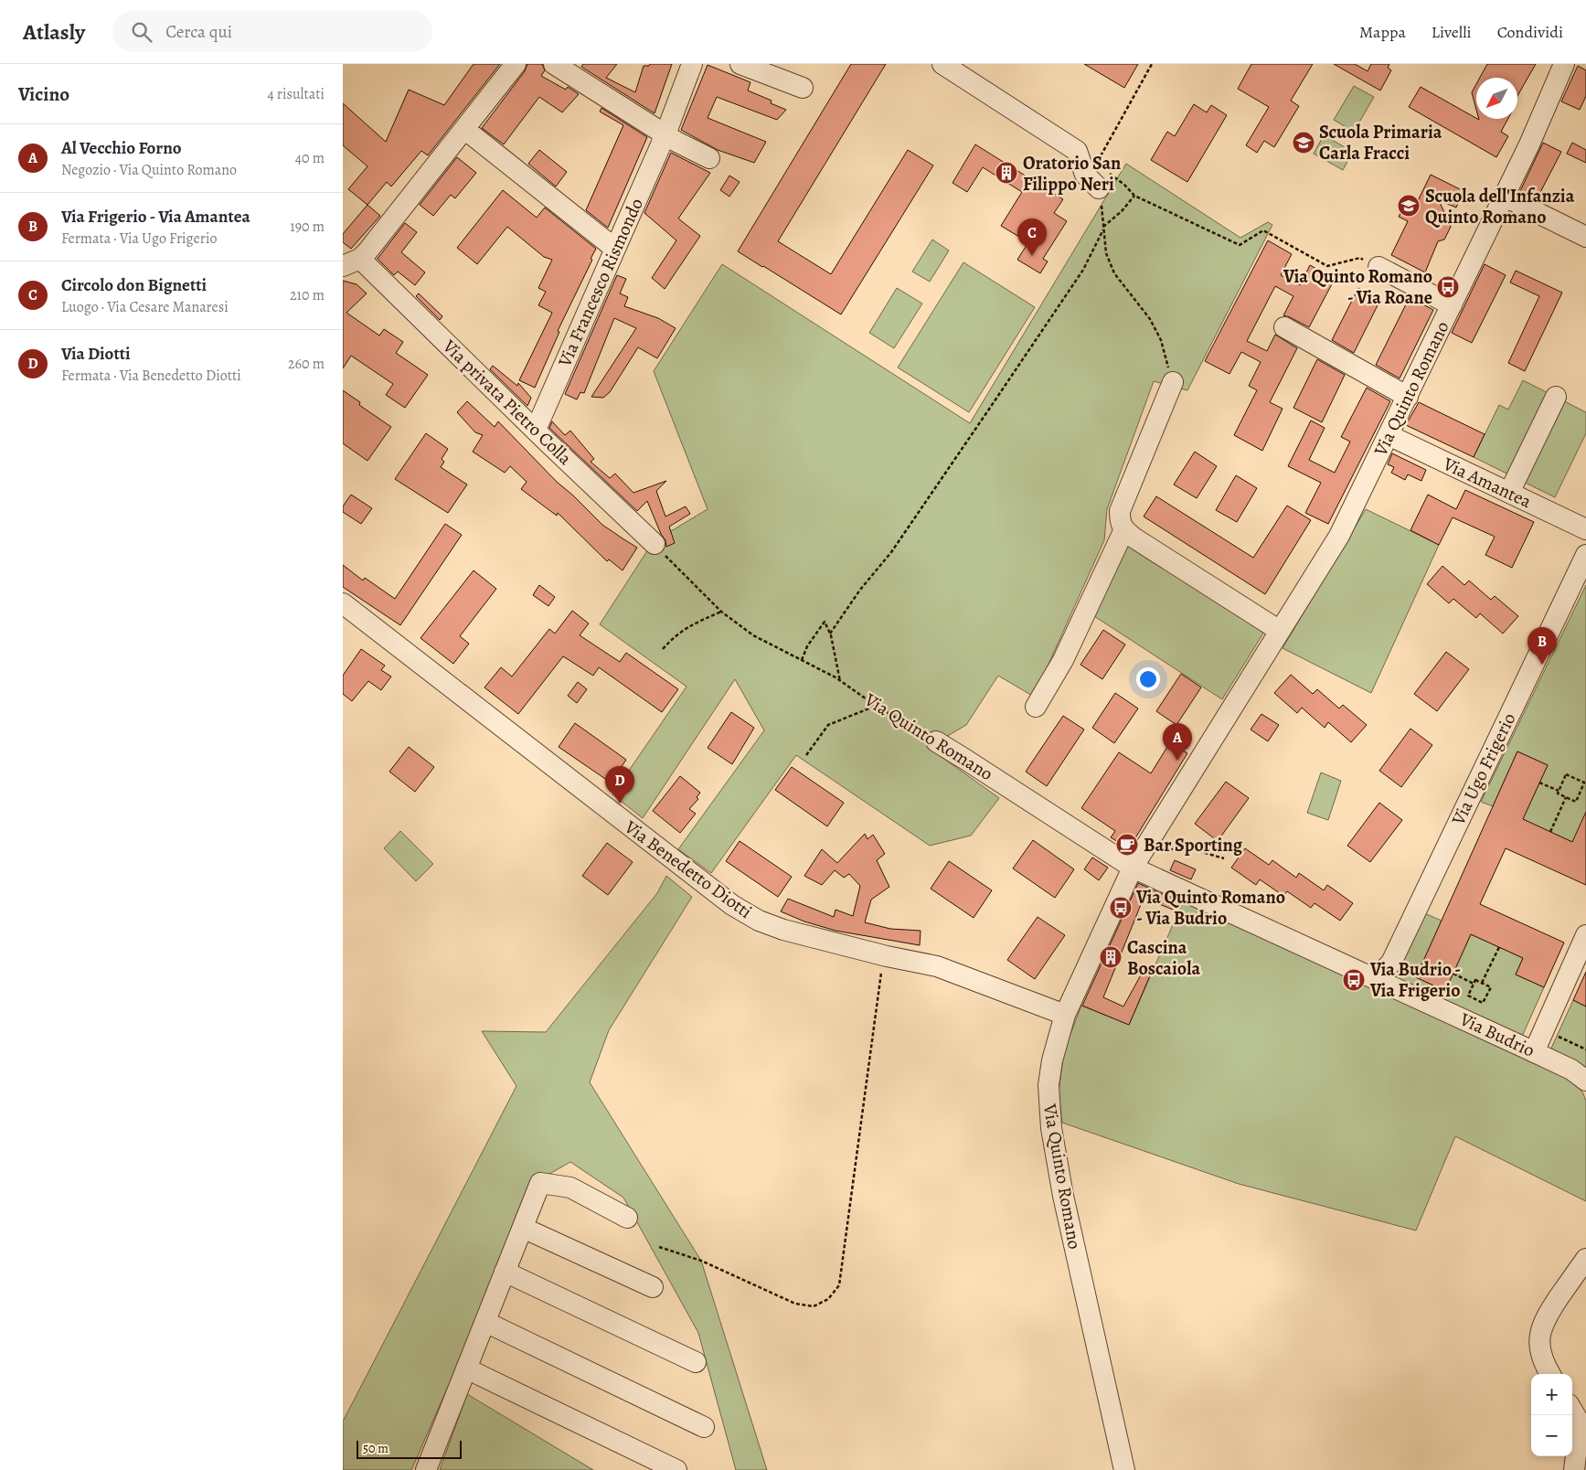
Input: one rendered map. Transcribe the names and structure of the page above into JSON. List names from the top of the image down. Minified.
{"streets":{"street":["Via Francesco Rismondo","Via Quinto Romano","Via privata Pietro Colla","Via Amantea","Via Ugo Frigerio","Via Benedetto Diotti","Via Budrio"]},"crossings":[["Via Francesco Rismondo","Via privata Pietro Colla"],["Via Quinto Romano","Via privata Pietro Colla"],["Via Quinto Romano","Via Amantea"],["Via Quinto Romano","Via Benedetto Diotti"],["Via Quinto Romano","Via Budrio"],["Via Ugo Frigerio","Via Budrio"]],"places":{"school or university":["Scuola Primaria Carla Fracci","Scuola dell'Infanzia Quinto Romano"],"building":["Oratorio San Filippo Neri","Cascina Boscaiola"],"bus stop":["Via Quinto Romano - Via Roane","Via Quinto Romano - Via Budrio","Via Budrio - Via Frigerio"],"cafe":["Bar Sporting"]},"scale_bar":"50 m","north":"bottom left","page":{"header":"Atlasly","search":"Cerca qui","nav":["Mappa","Livelli","Condividi"],"heading":["Vicino","4 risultati"],"list":[{"mark":"A","name":"Al Vecchio Forno","note":"Negozio · Via Quinto Romano","value":"40 m"},{"mark":"B","name":"Via Frigerio - Via Amantea","note":"Fermata · Via Ugo Frigerio","value":"190 m"},{"mark":"C","name":"Circolo don Bignetti","note":"Luogo · Via Cesare Manaresi","value":"210 m"},{"mark":"D","name":"Via Diotti","note":"Fermata · Via Benedetto Diotti","value":"260 m"}],"pins":["C","B","A","D"],"map_buttons":["+","−"],"scale":"50 m"}}
